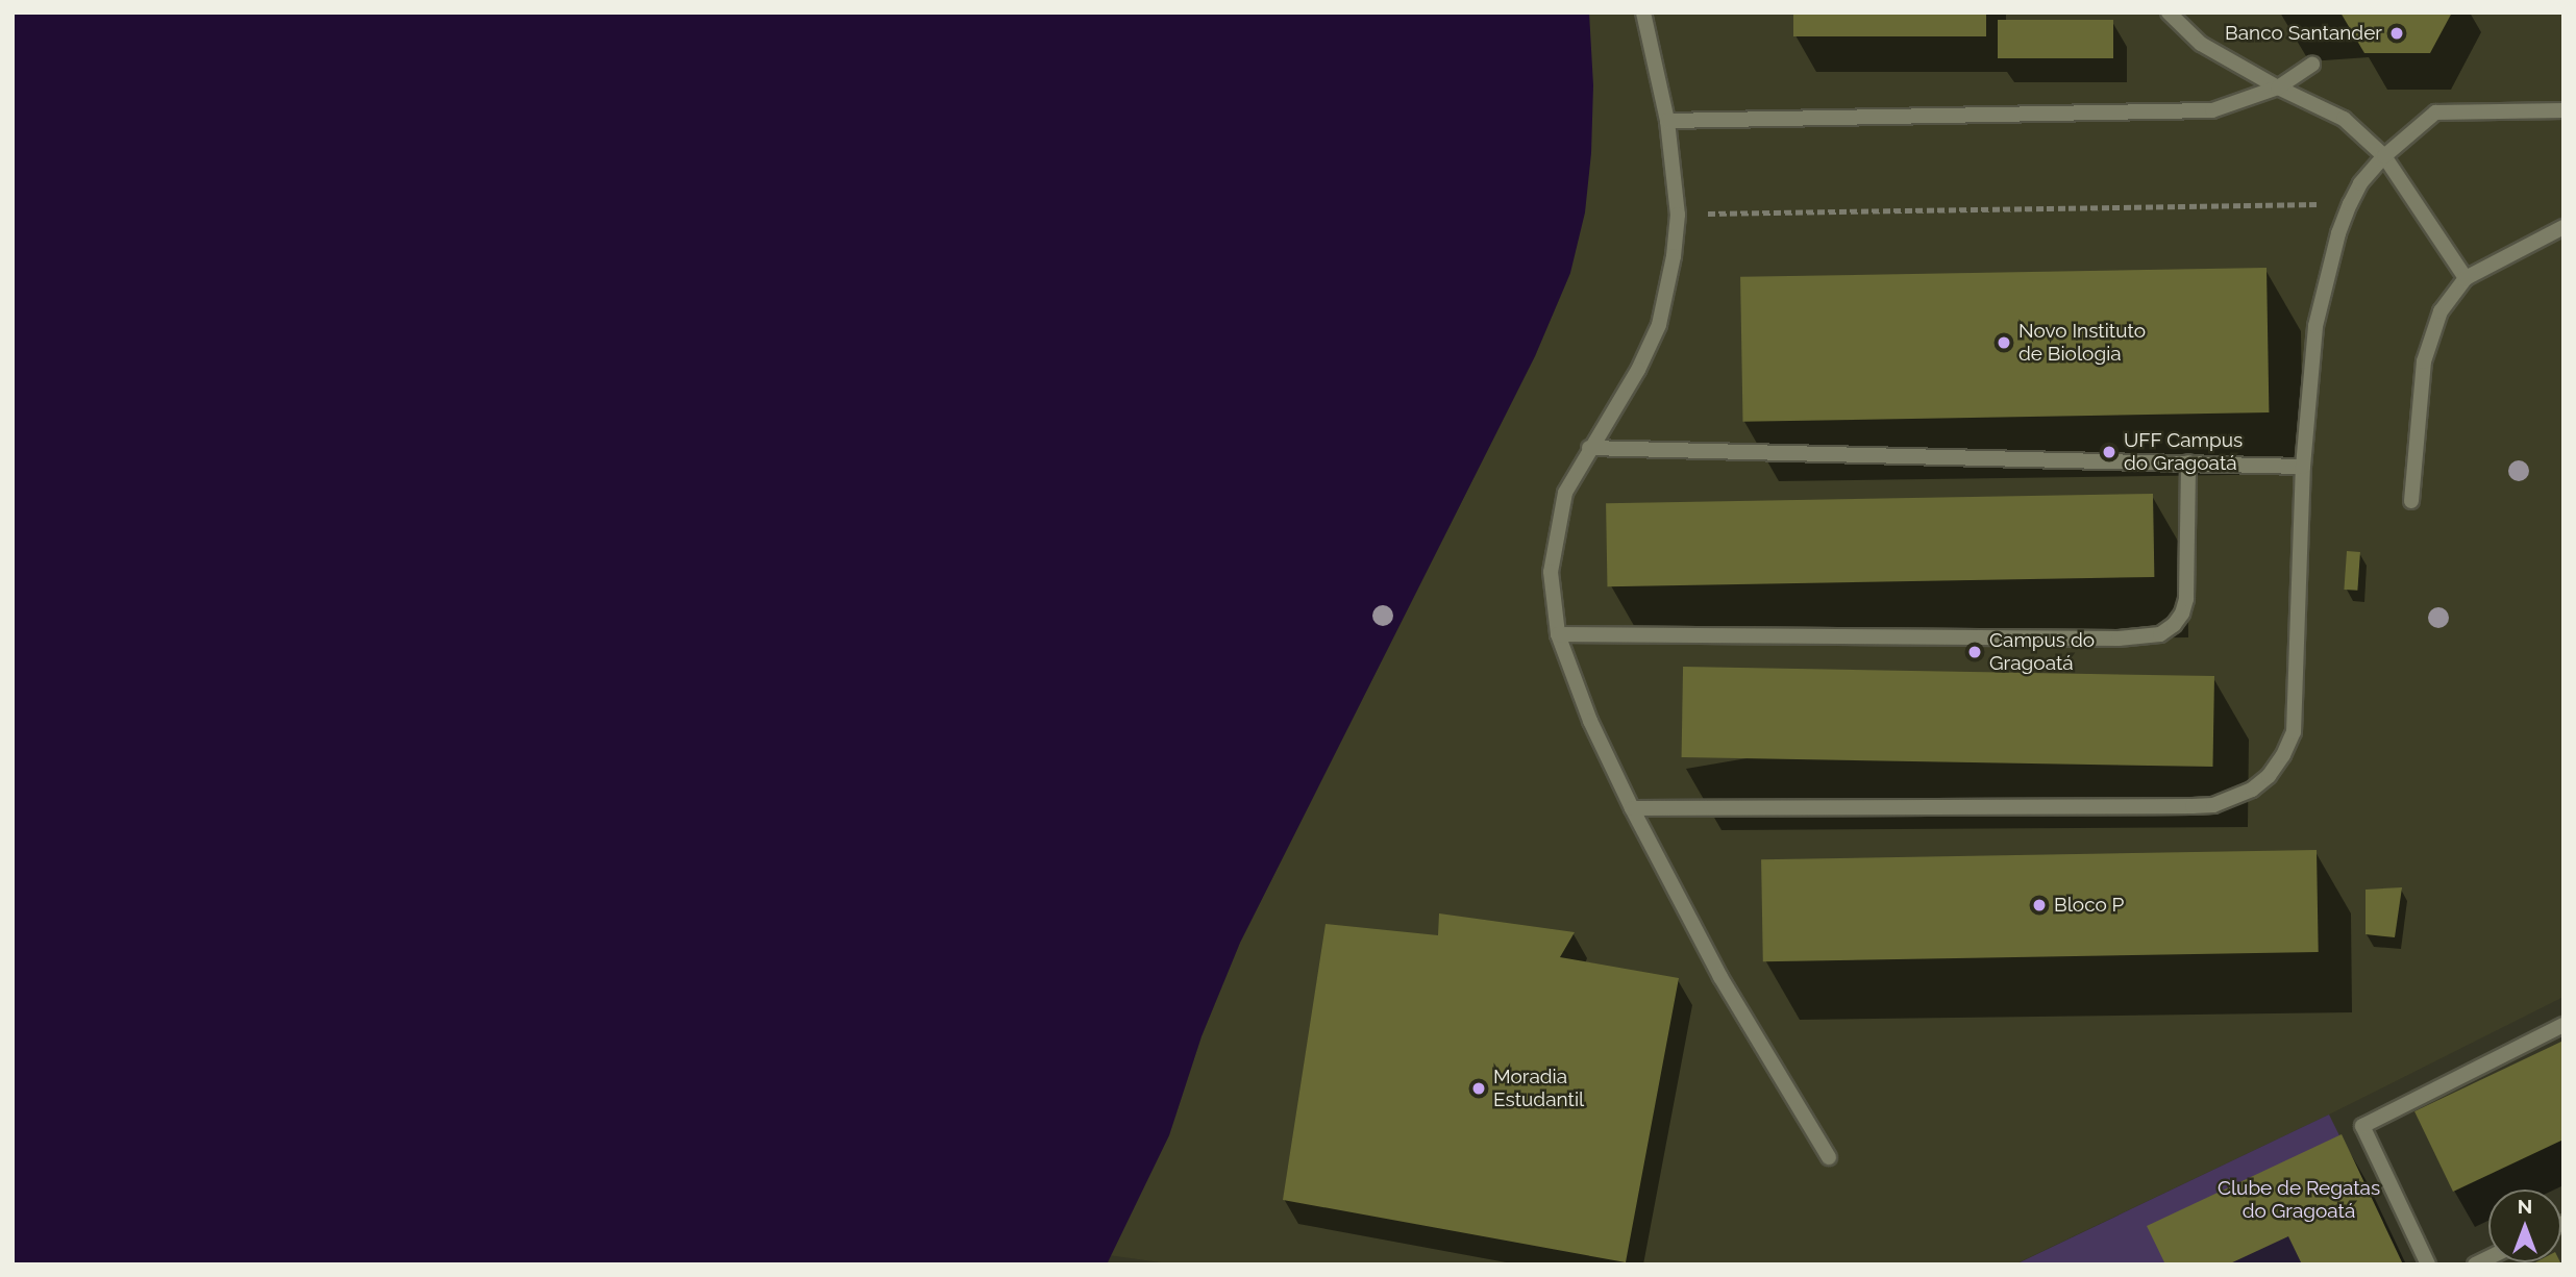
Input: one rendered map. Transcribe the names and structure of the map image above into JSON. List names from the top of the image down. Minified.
{"parks":["Clube de Regatas do Gragoatá"],"places":["Banco Santander","Novo Instituto de Biologia","UFF Campus do Gragoatá","Campus do Gragoatá","Bloco P","Moradia Estudantil"],"north":"top"}
